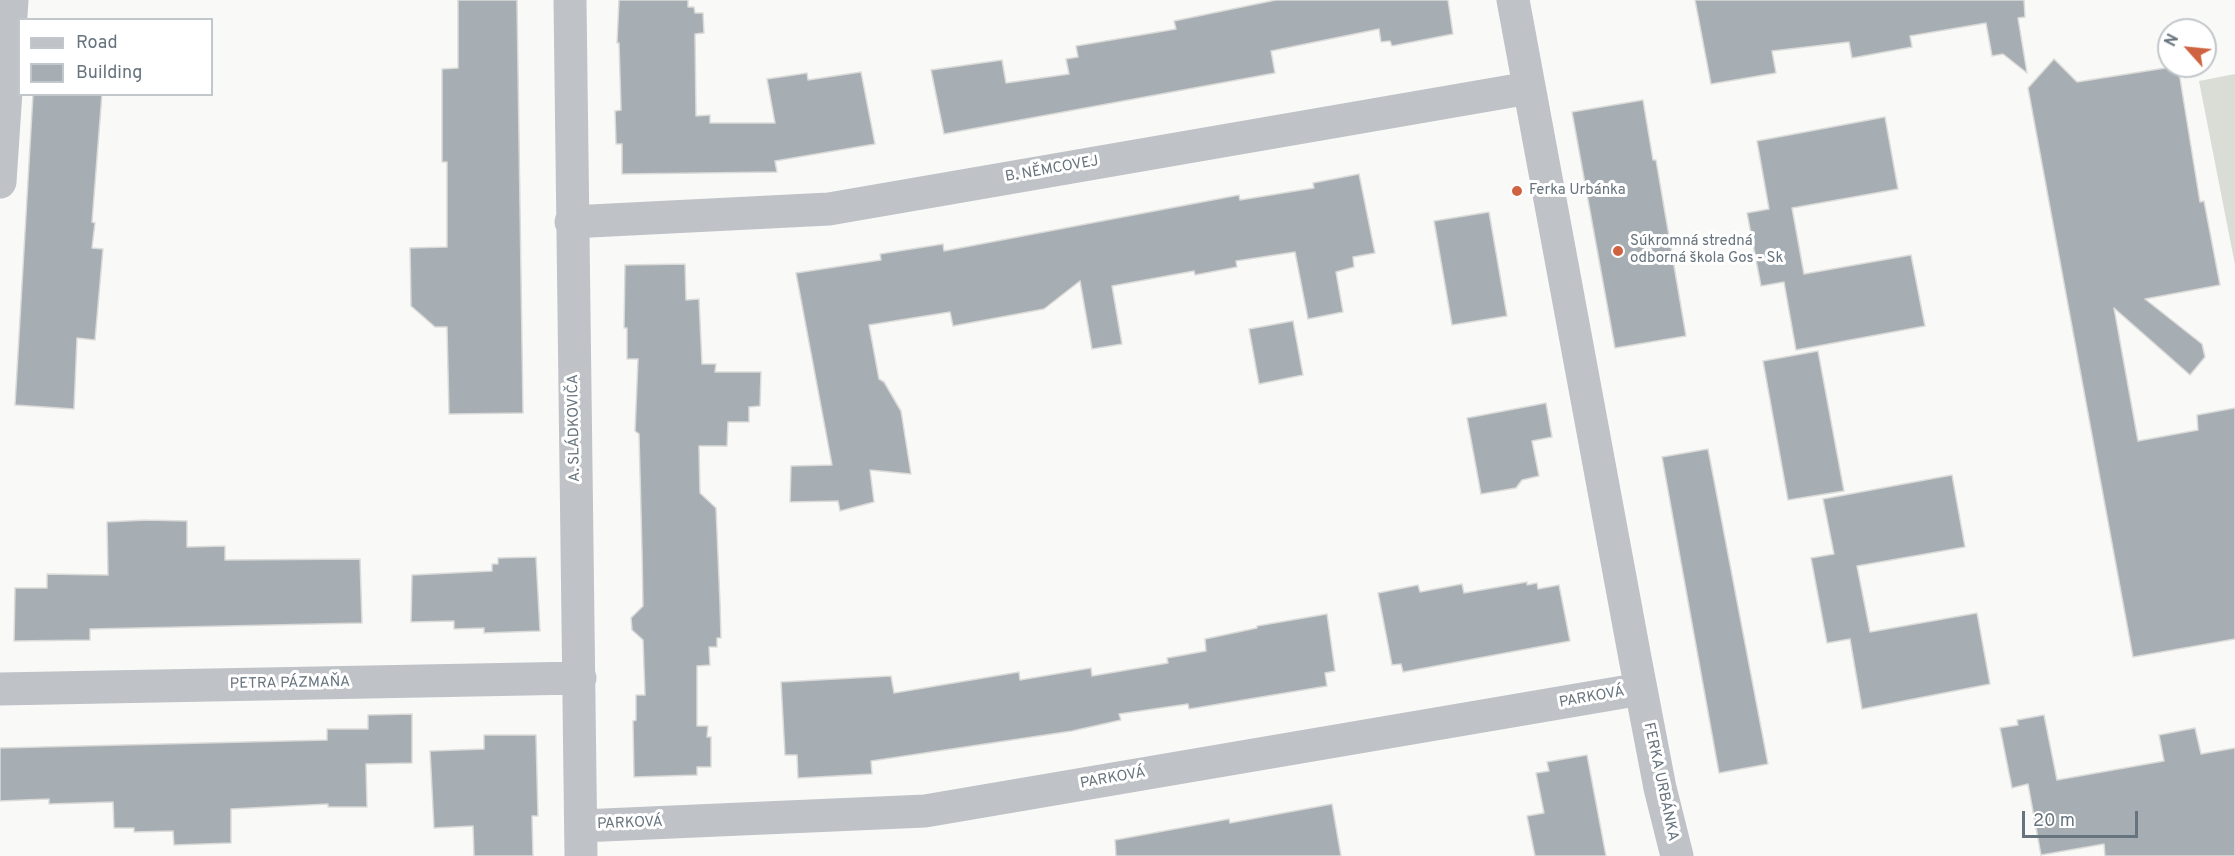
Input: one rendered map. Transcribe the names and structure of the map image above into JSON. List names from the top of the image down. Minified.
{"streets":{"street":["B. NĚMCOVEJ","A. SLÁDKOVIČA","PETRA PÁZMAŇA","PARKOVÁ","FERKA URBÁNKA"]},"crossings":[["B. NĚMCOVEJ","A. SLÁDKOVIČA"],["B. NĚMCOVEJ","FERKA URBÁNKA"],["A. SLÁDKOVIČA","PETRA PÁZMAŇA"],["A. SLÁDKOVIČA","PARKOVÁ"],["PARKOVÁ","FERKA URBÁNKA"]],"places":["Ferka Urbánka","Súkromná stredná odborná škola Gos - Sk"],"legend":["Road","Building"],"scale_bar":"20 m","north":"top left"}
